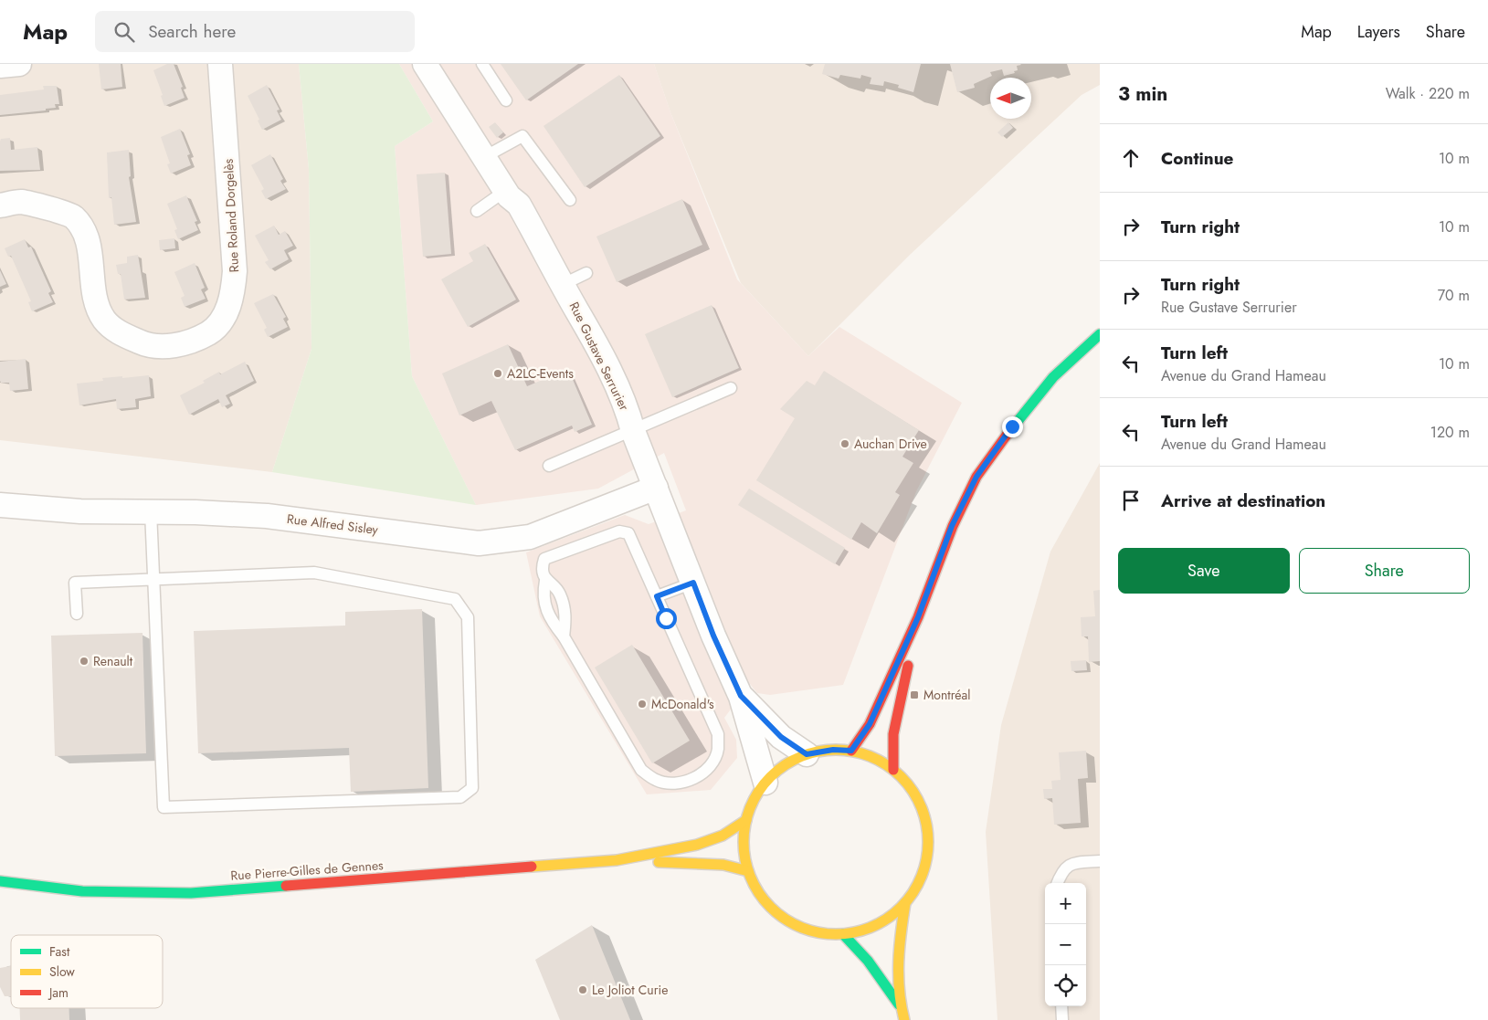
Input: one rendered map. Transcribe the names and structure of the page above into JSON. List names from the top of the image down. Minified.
{"streets":{"main road":["Rue Pierre-Gilles de Gennes"],"street":["Rue Roland Dorgelès","Rue Gustave Serrurier","Rue Alfred Sisley"]},"crossings":[["Rue Gustave Serrurier","Rue Alfred Sisley"]],"places":{"other":["A2LC-Events","Auchan Drive","Renault","McDonald's","Le Joliot Curie"],"transit":["Montréal"]},"legend":["Fast","Slow","Jam"],"north":"left","page":{"header":"Map","search":"Search here","nav":["Map","Layers","Share"],"heading":["3 min","Walk · 220 m"],"list":[["Continue","10 m"],["Turn right","10 m"],["Turn right","Rue Gustave Serrurier","70 m"],["Turn left","Avenue du Grand Hameau","10 m"],["Turn left","Avenue du Grand Hameau","120 m"],"Arrive at destination"],"buttons":["Save","Share"],"map_buttons":["+","−"]}}
